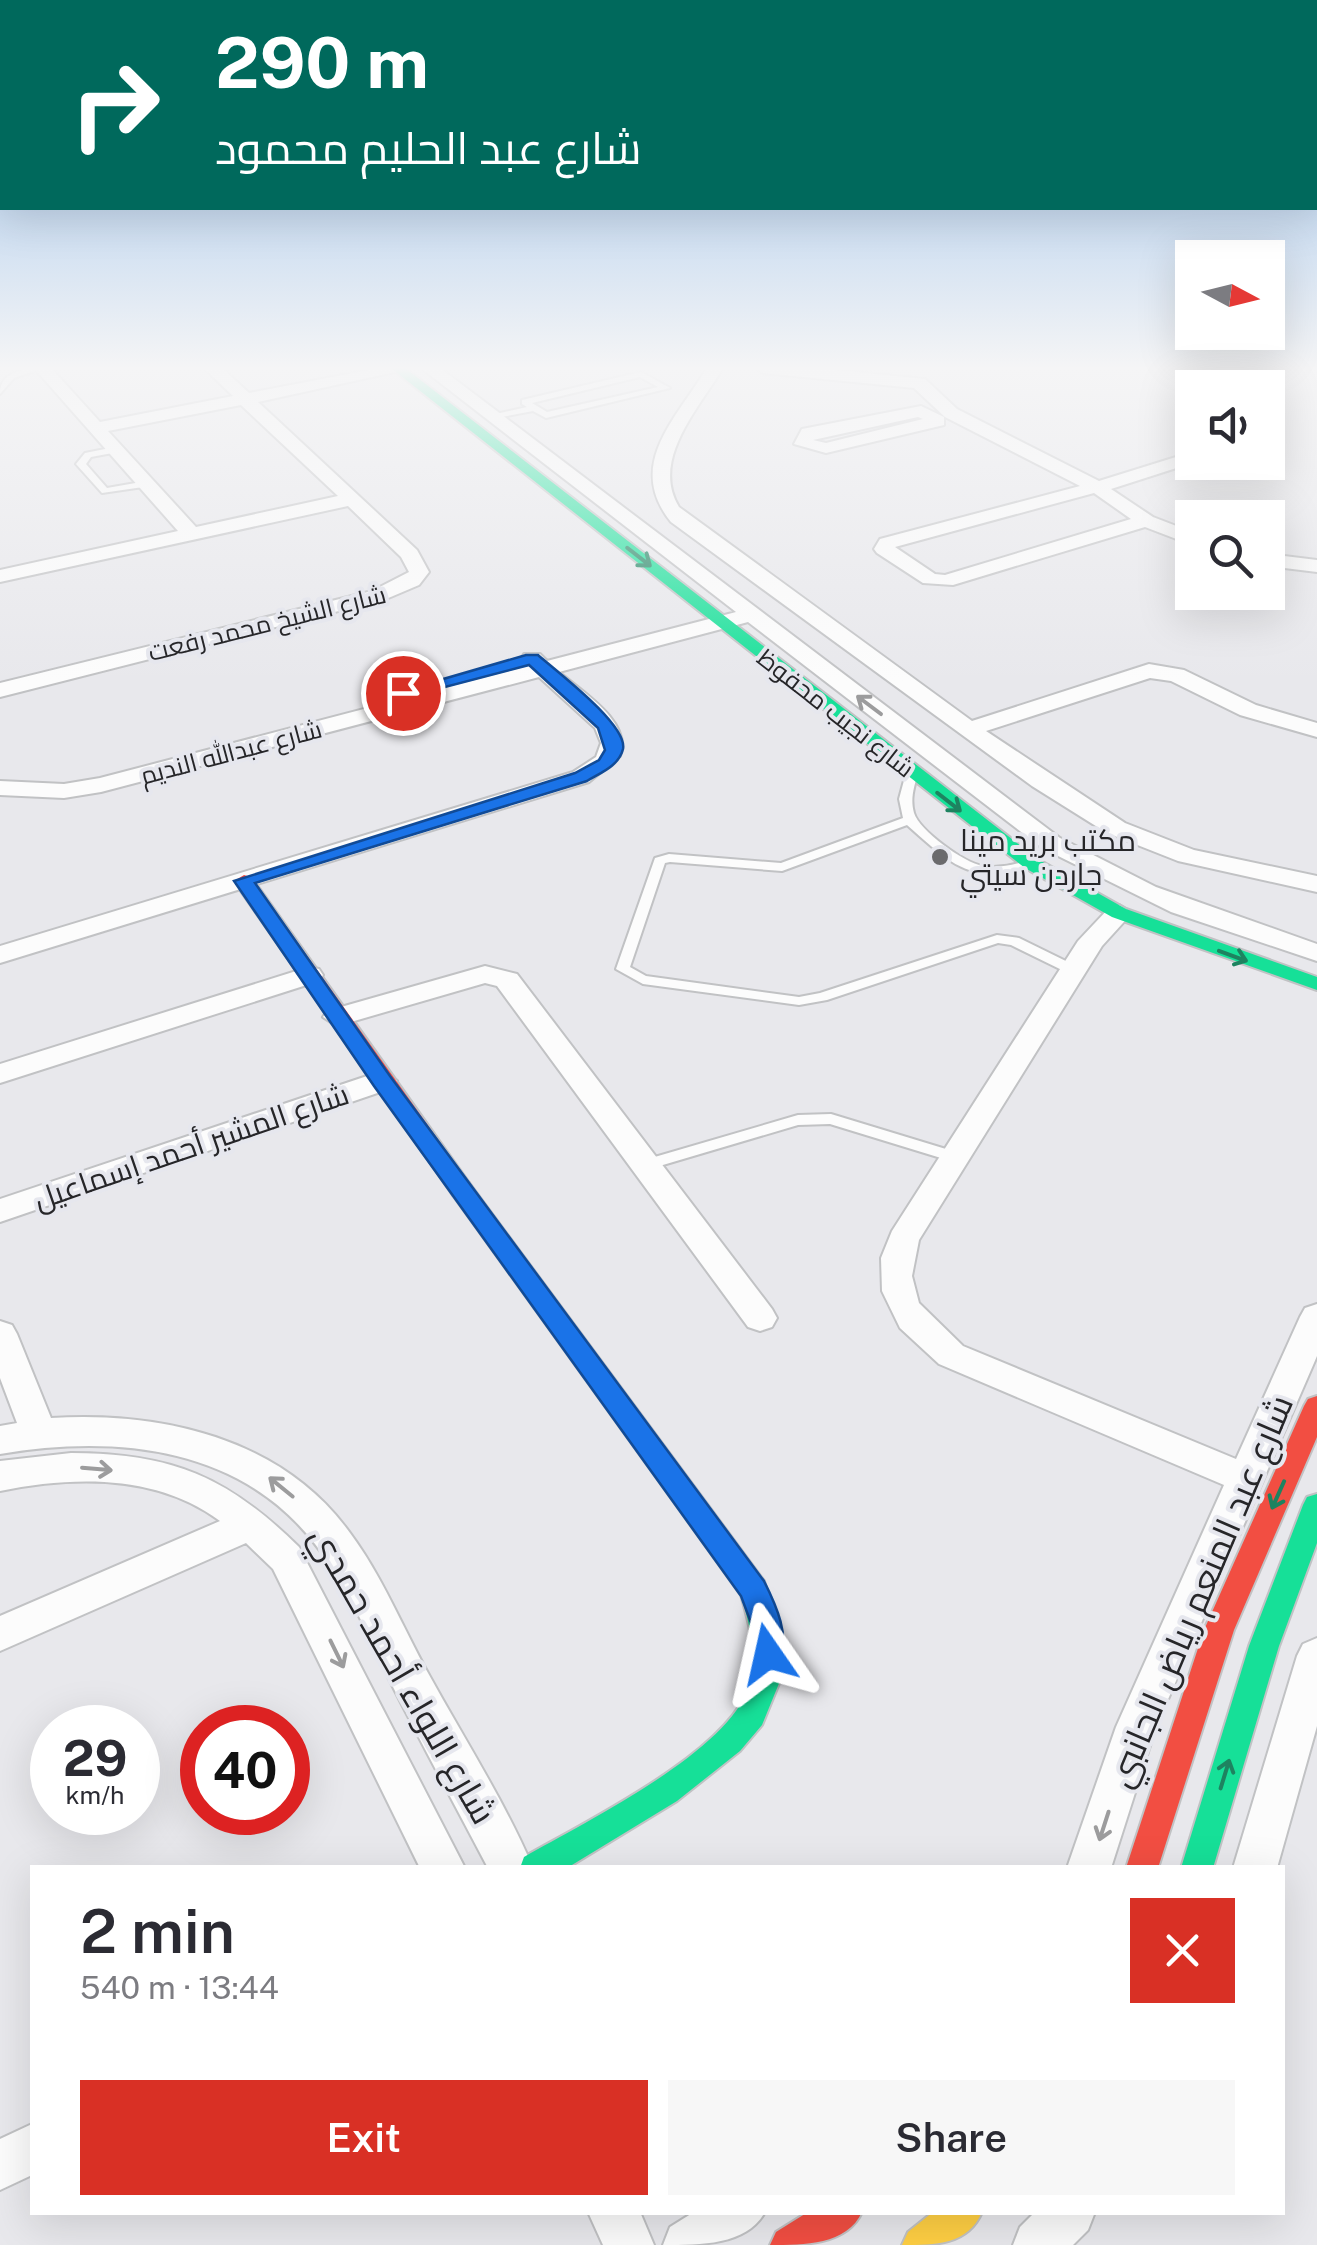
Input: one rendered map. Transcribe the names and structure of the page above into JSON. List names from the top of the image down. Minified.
{"streets":{"street":["شارع الشيخ محمد رفعت","شارع نجيب محفوظ","شارع عبدالله النديم","شارع المشير أحمد إسماعيل","شارع عبد المنعم رياض الجانبي","شارع اللواء أحمد حمدي"]},"crossings":[["شارع نجيب محفوظ","شارع عبدالله النديم"]],"places":["مكتب بريد مينا جاردن سيتي"],"north":"right","page":{"turn":["290 m","شارع عبد الحليم محمود"],"speed":"29 km/h","limit":"40","heading":["2 min","540 m · 13:44"],"buttons":["Exit","Share"]}}
